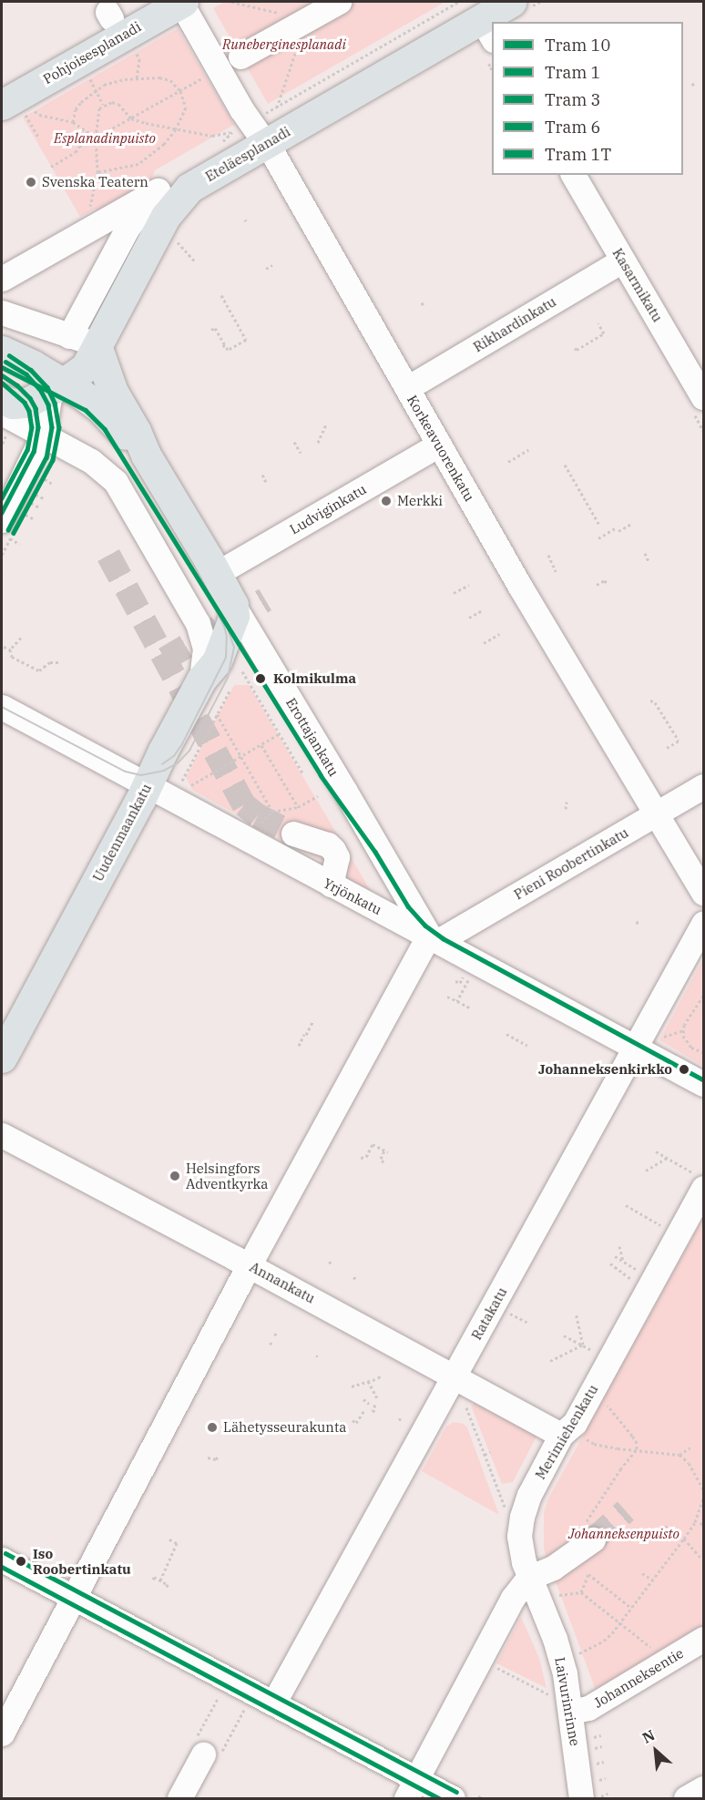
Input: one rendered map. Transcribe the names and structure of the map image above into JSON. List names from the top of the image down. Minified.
{"streets":{"main road":["Pohjoisesplanadi","Eteläesplanadi","Erottajankatu","Uudenmaankatu"],"street":["Kasarmikatu","Rikhardinkatu","Korkeavuorenkatu","Ludviginkatu","Pieni Roobertinkatu","Yrjönkatu","Annankatu","Ratakatu","Merimiehenkatu","Johanneksentie","Laivurinrinne"]},"crossings":[["Pohjoisesplanadi","Korkeavuorenkatu"],["Eteläesplanadi","Korkeavuorenkatu"],["Eteläesplanadi","Erottajankatu"],["Kasarmikatu","Rikhardinkatu"],["Rikhardinkatu","Korkeavuorenkatu"],["Korkeavuorenkatu","Ludviginkatu"],["Korkeavuorenkatu","Pieni Roobertinkatu"],["Ludviginkatu","Erottajankatu"],["Erottajankatu","Uudenmaankatu"],["Erottajankatu","Pieni Roobertinkatu"],["Erottajankatu","Yrjönkatu"],["Uudenmaankatu","Yrjönkatu"],["Pieni Roobertinkatu","Yrjönkatu"],["Yrjönkatu","Ratakatu"],["Annankatu","Ratakatu"],["Annankatu","Merimiehenkatu"],["Merimiehenkatu","Laivurinrinne"],["Johanneksentie","Laivurinrinne"]],"parks":["Runeberginesplanadi","Esplanadinpuisto","Johanneksenpuisto"],"places":["Svenska Teatern","Merkki","Kolmikulma","Johanneksenkirkko","Helsingfors Adventkyrka","Lähetysseurakunta","Iso Roobertinkatu"],"lines":["tram line 1T","tram line 3","tram line 10","tram line 1","tram line 6"],"legend":["Tram 10","Tram 1","Tram 3","Tram 6","Tram 1T"],"north":"top left"}
